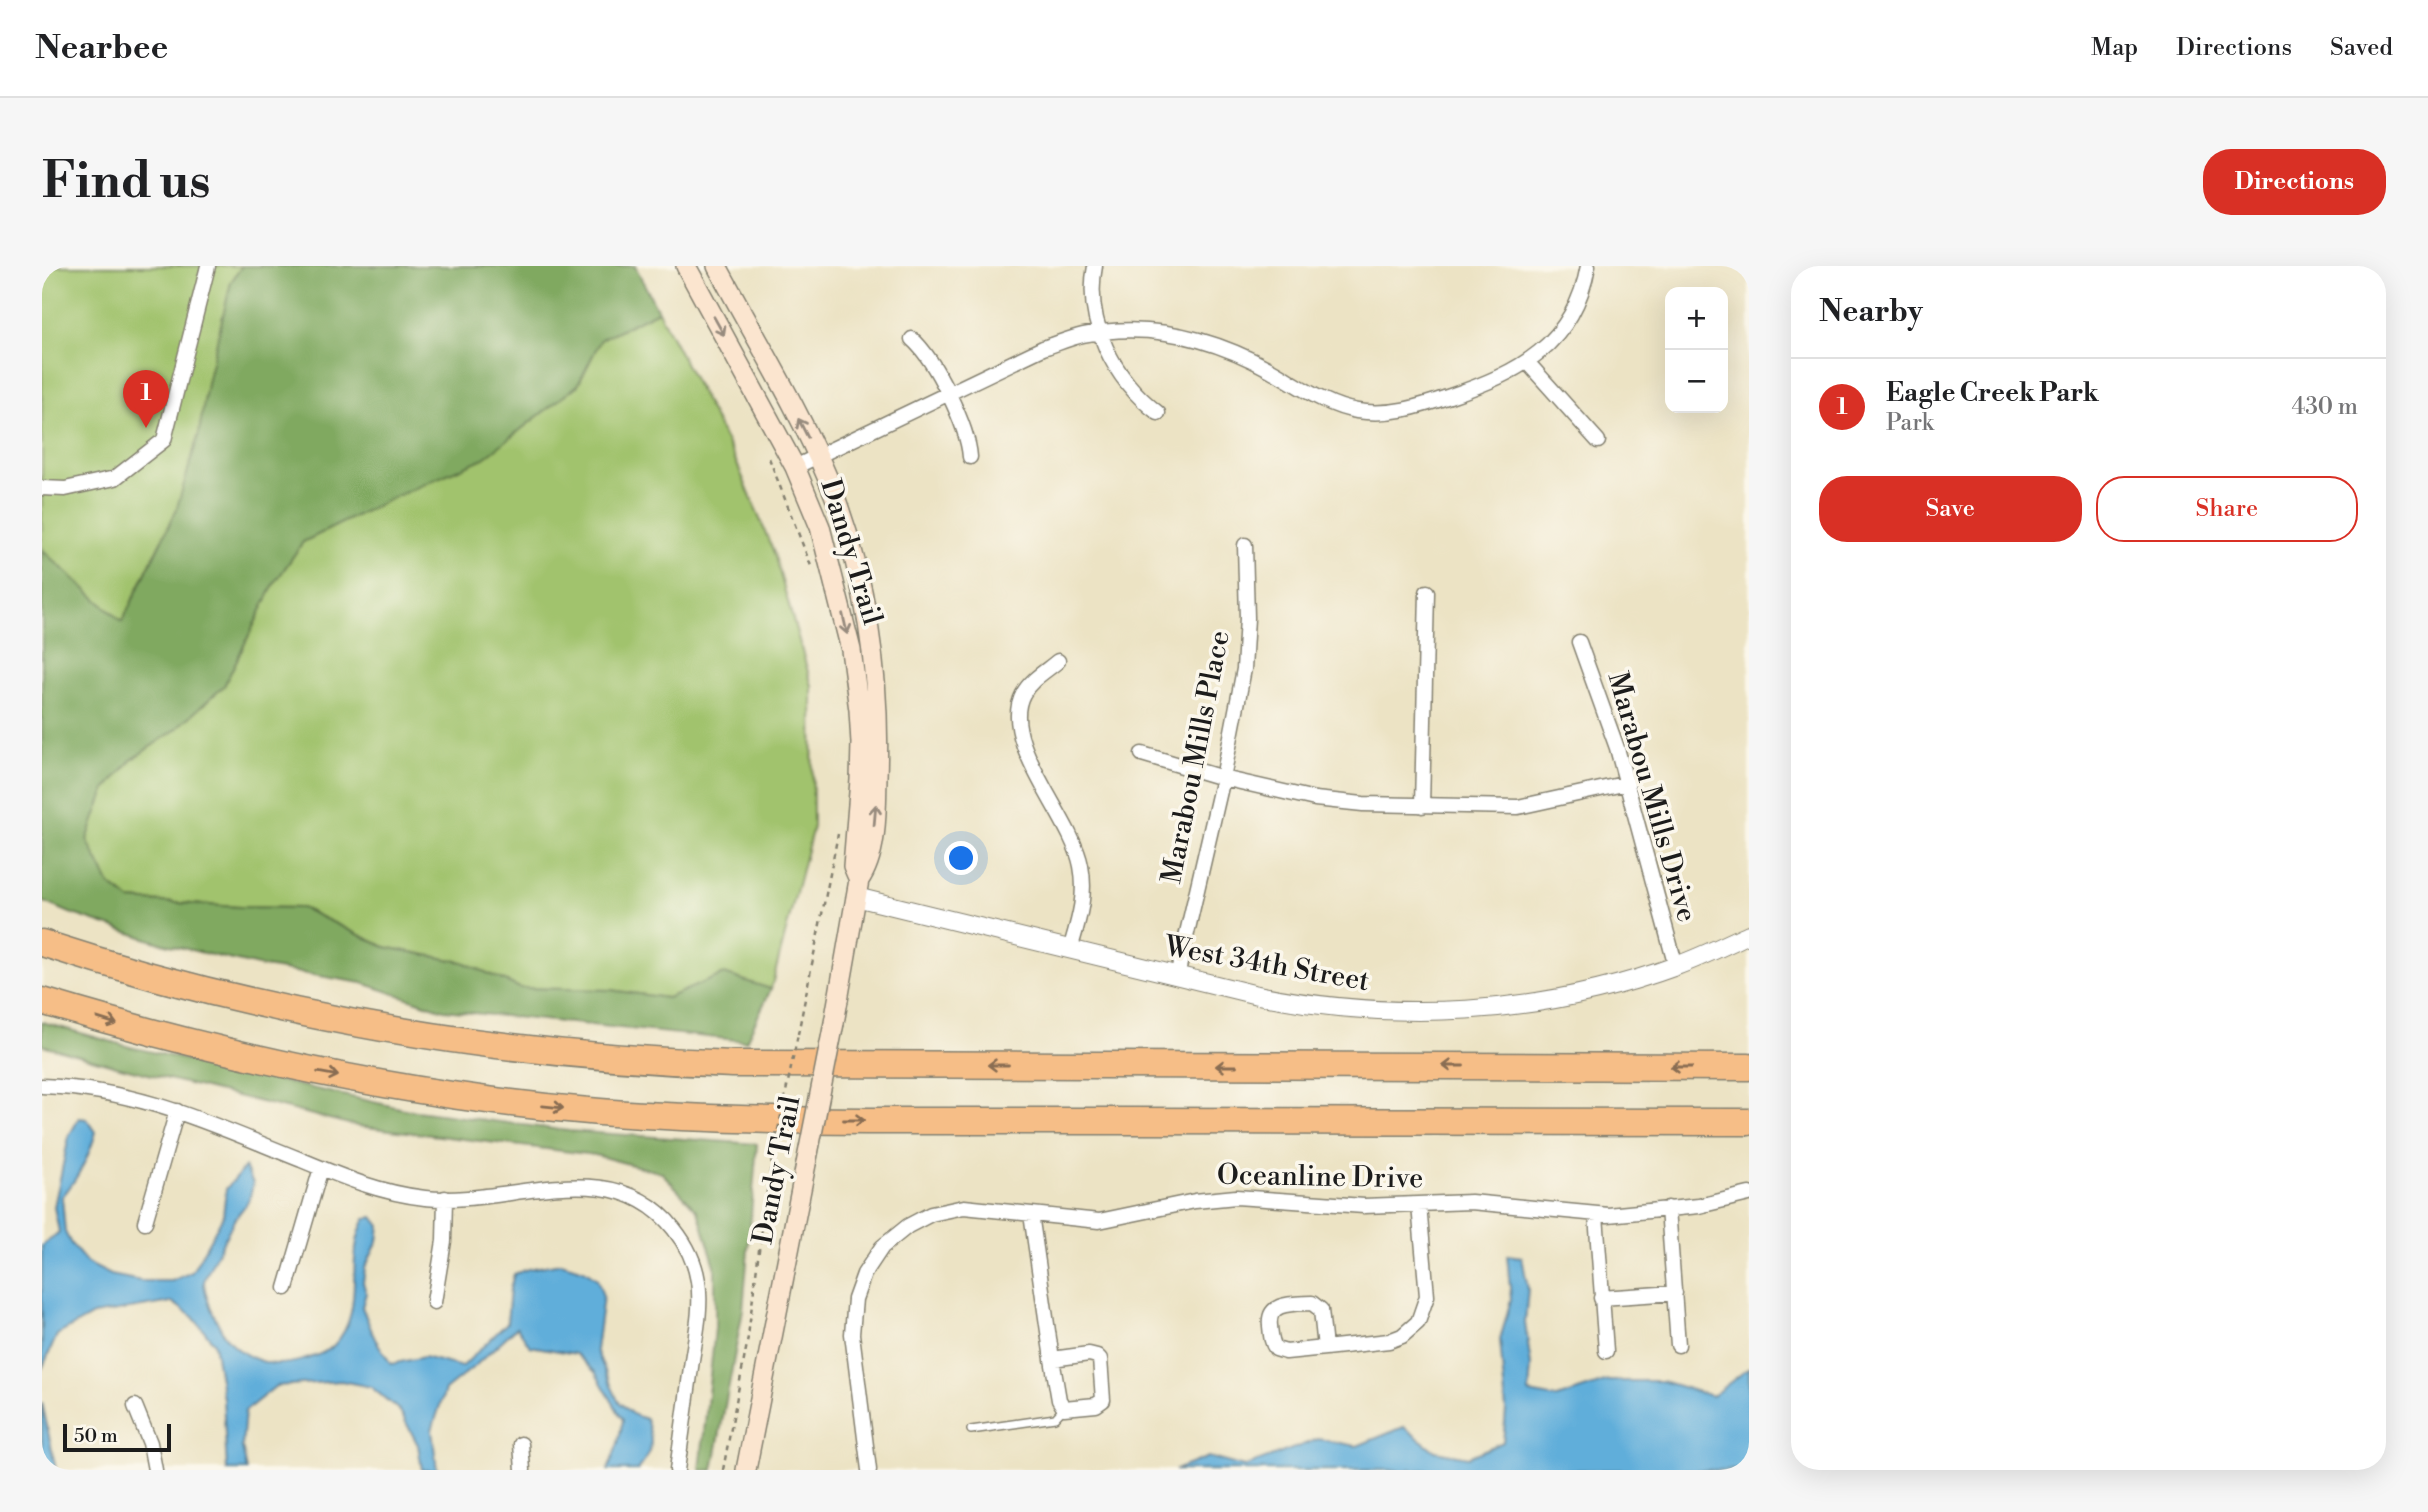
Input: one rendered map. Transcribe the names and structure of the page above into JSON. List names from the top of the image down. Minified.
{"streets":{"main road":["Dandy Trail"],"street":["Marabou Mills Place","Marabou Mills Drive","West 34th Street","Oceanline Drive"]},"crossings":[["Dandy Trail","West 34th Street"],["Marabou Mills Place","West 34th Street"],["Marabou Mills Drive","West 34th Street"]],"scale_bar":"50 m","page":{"header":"Nearbee","nav":["Map","Directions","Saved"],"buttons":["Directions",["Save","Share"]],"title":"Find us","heading":"Nearby","map_buttons":["+","−"],"list":[{"mark":"1","name":"Eagle Creek Park","note":"Park","value":"430 m"}],"pins":"1","scale":"50 m"}}
